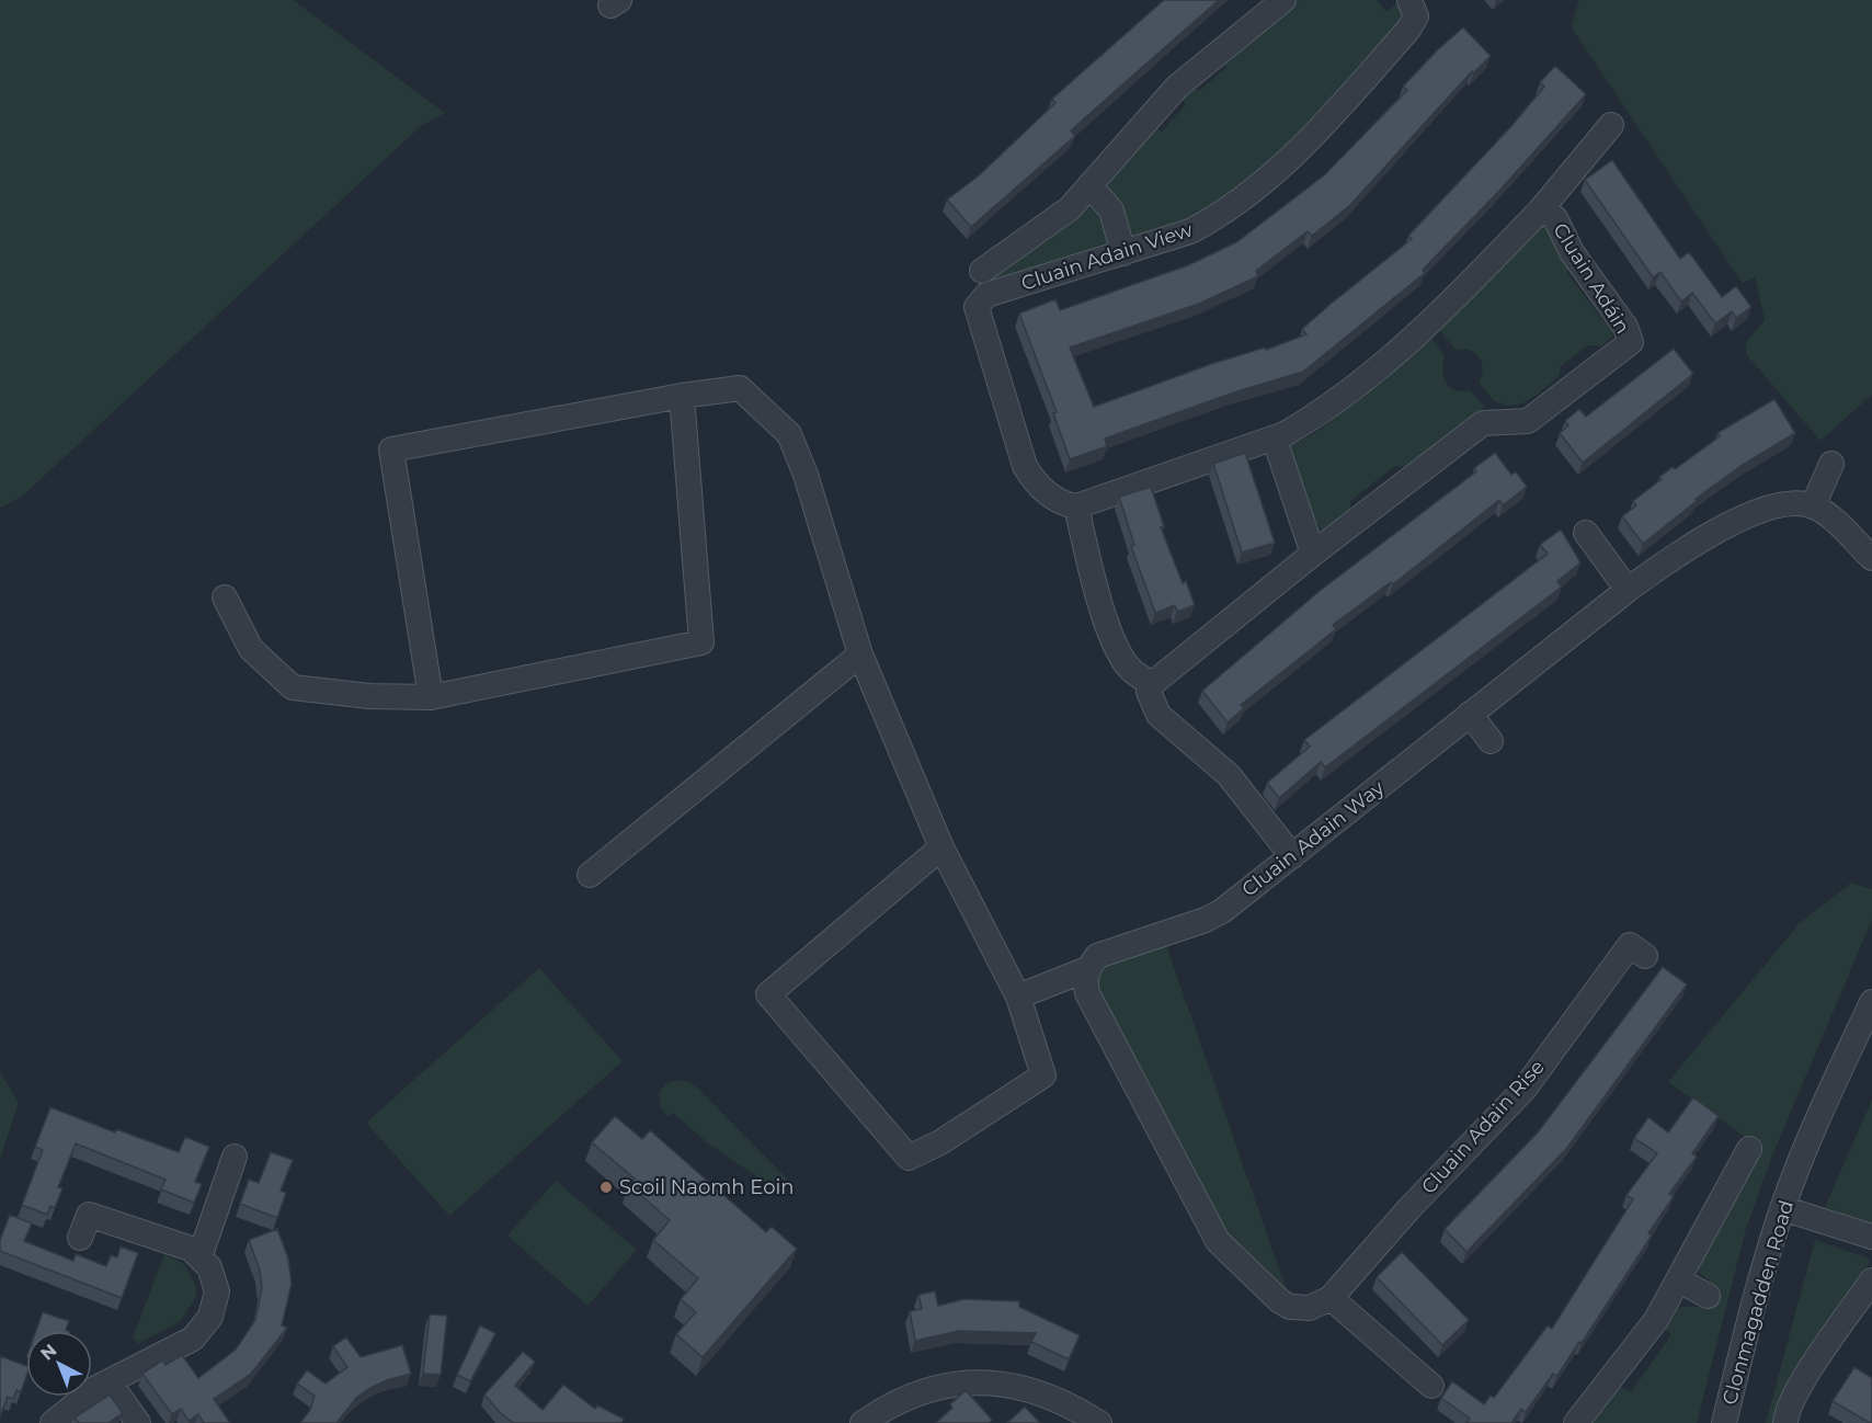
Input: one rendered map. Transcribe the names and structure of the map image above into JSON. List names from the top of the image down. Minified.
{"streets":{"street":["Cluain Adain View","Cluain Adáin","Cluain Adain Way","Cluain Adain Rise","Clonmagadden Road"]},"crossings":[["Cluain Adain View","Cluain Adáin"]],"places":["Scoil Naomh Eoin"],"north":"top left"}
